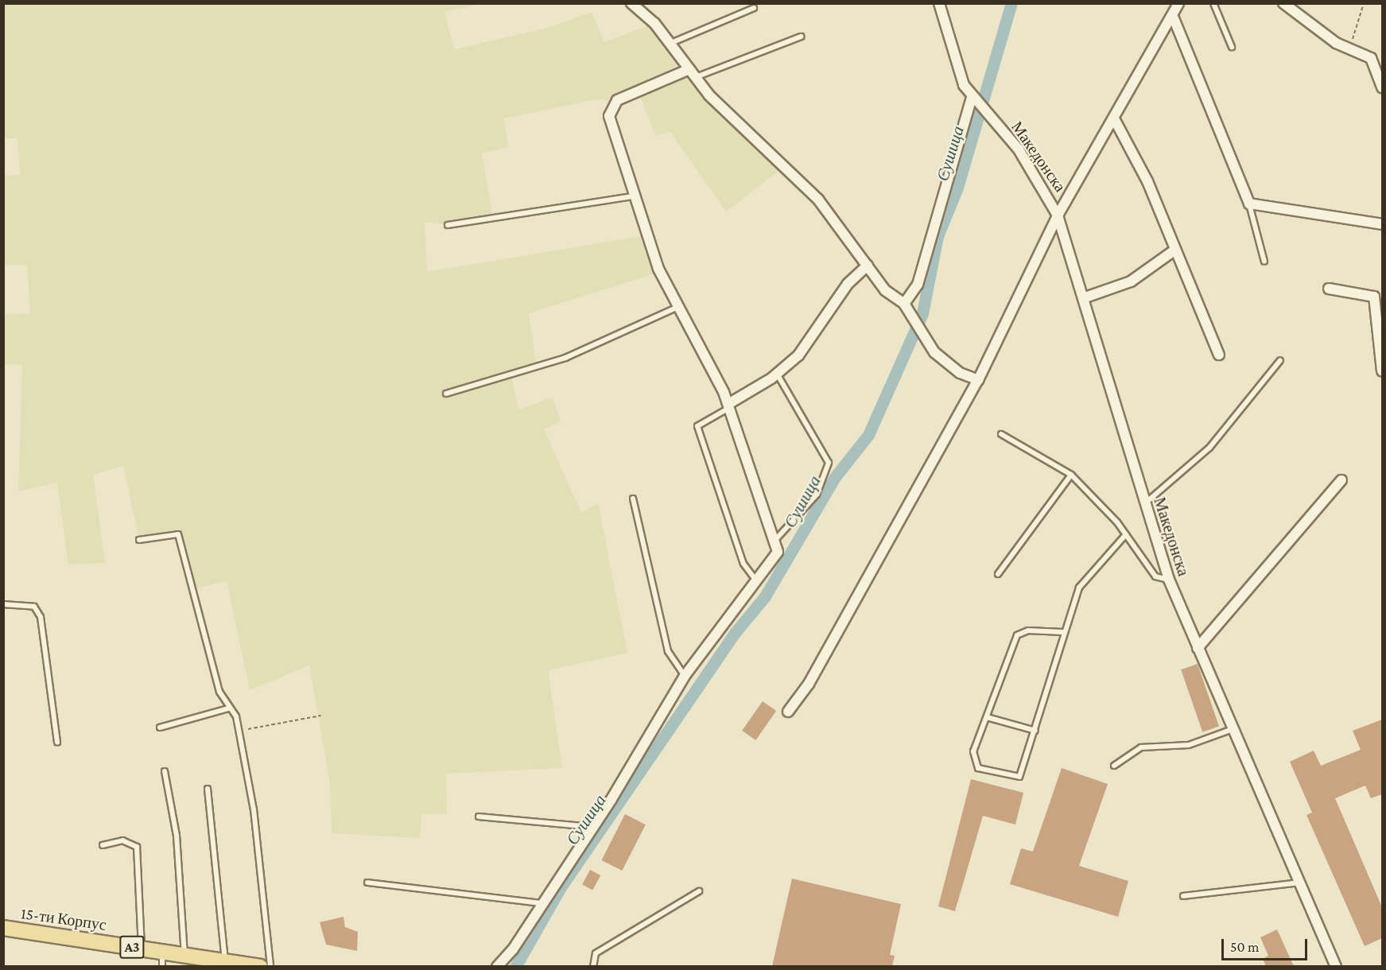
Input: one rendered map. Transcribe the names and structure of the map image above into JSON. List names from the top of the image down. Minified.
{"streets":{"main road":["15-ти Корпус","A3"],"street":["Македонска"]},"water":["Сушица"],"scale_bar":"50 m"}
